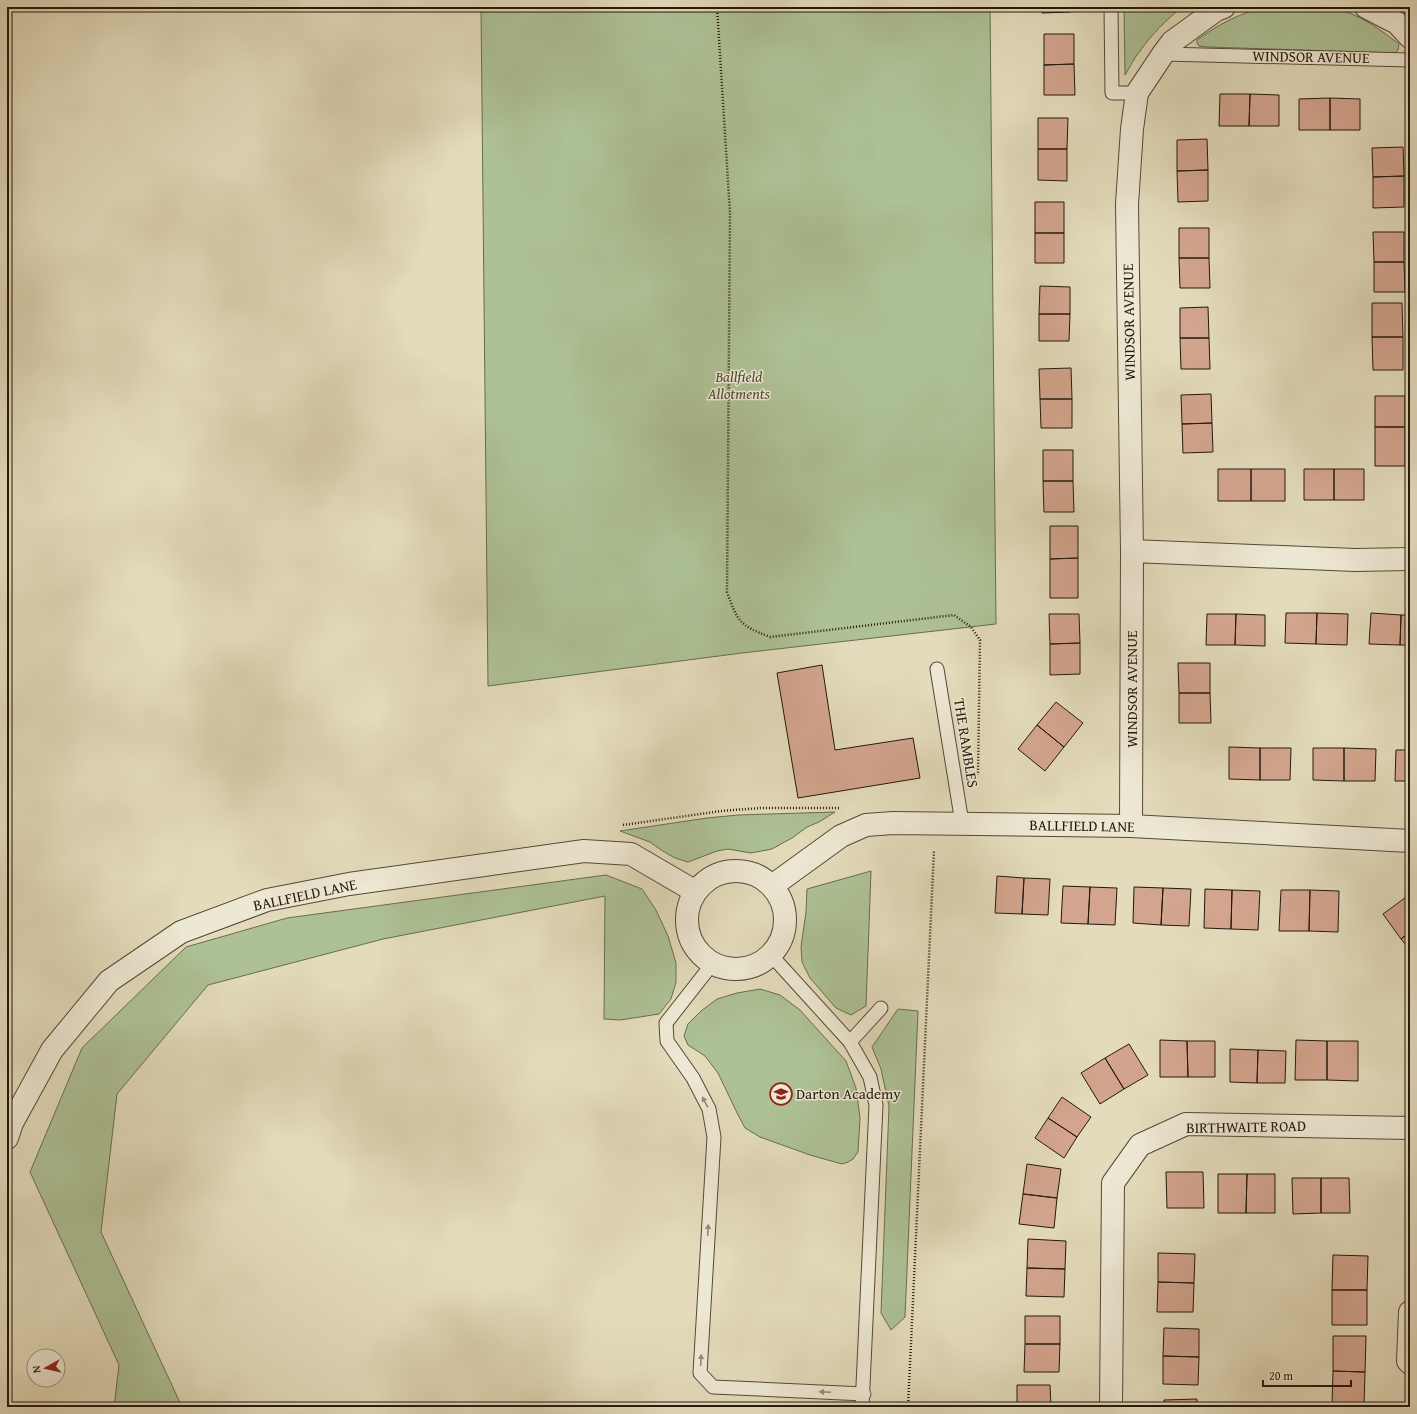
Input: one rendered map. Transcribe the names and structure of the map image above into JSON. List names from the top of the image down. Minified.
{"streets":{"street":["WINDSOR AVENUE","BALLFIELD LANE","BIRTHWAITE ROAD"],"lane":["THE RAMBLES"]},"crossings":[["WINDSOR AVENUE","BALLFIELD LANE"],["THE RAMBLES","BALLFIELD LANE"]],"parks":["Ballfield Allotments"],"places":{"school or university":["Darton Academy"]},"scale_bar":"20 m","north":"left"}
